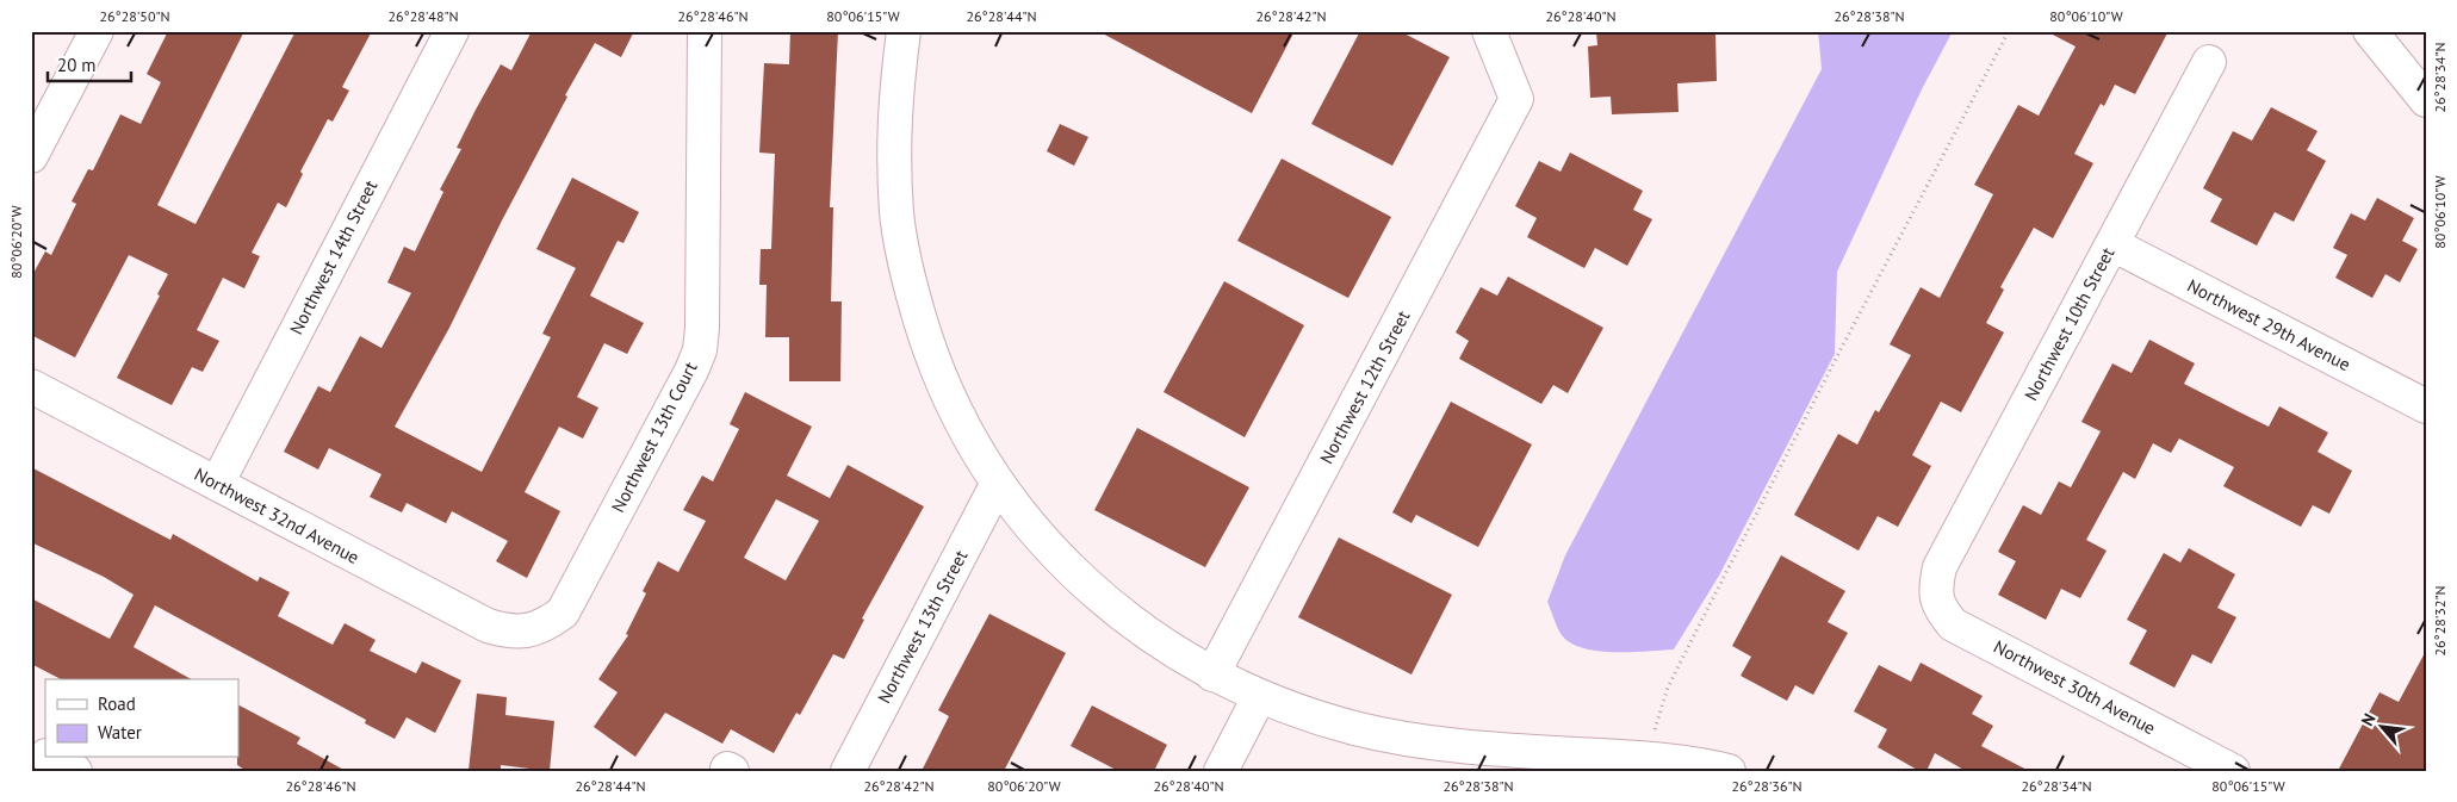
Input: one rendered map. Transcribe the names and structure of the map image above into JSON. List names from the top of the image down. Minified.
{"streets":{"street":["Northwest 14th Street","Northwest 10th Street","Northwest 29th Avenue","Northwest 12th Street","Northwest 13th Court","Northwest 32nd Avenue","Northwest 13th Street","Northwest 30th Avenue"]},"crossings":[["Northwest 14th Street","Northwest 32nd Avenue"],["Northwest 10th Street","Northwest 29th Avenue"],["Northwest 10th Street","Northwest 30th Avenue"],["Northwest 13th Court","Northwest 32nd Avenue"]],"legend":["Road","Water"],"scale_bar":"20 m","north":"top left","coordinates":["26°28'50\"N","26°28'48\"N","26°28'46\"N","80°06'15\"W","26°28'44\"N","26°28'42\"N","26°28'40\"N","26°28'38\"N","80°06'10\"W","26°28'34\"N","80°06'20\"W","26°28'32\"N","26°28'36\"N"]}
